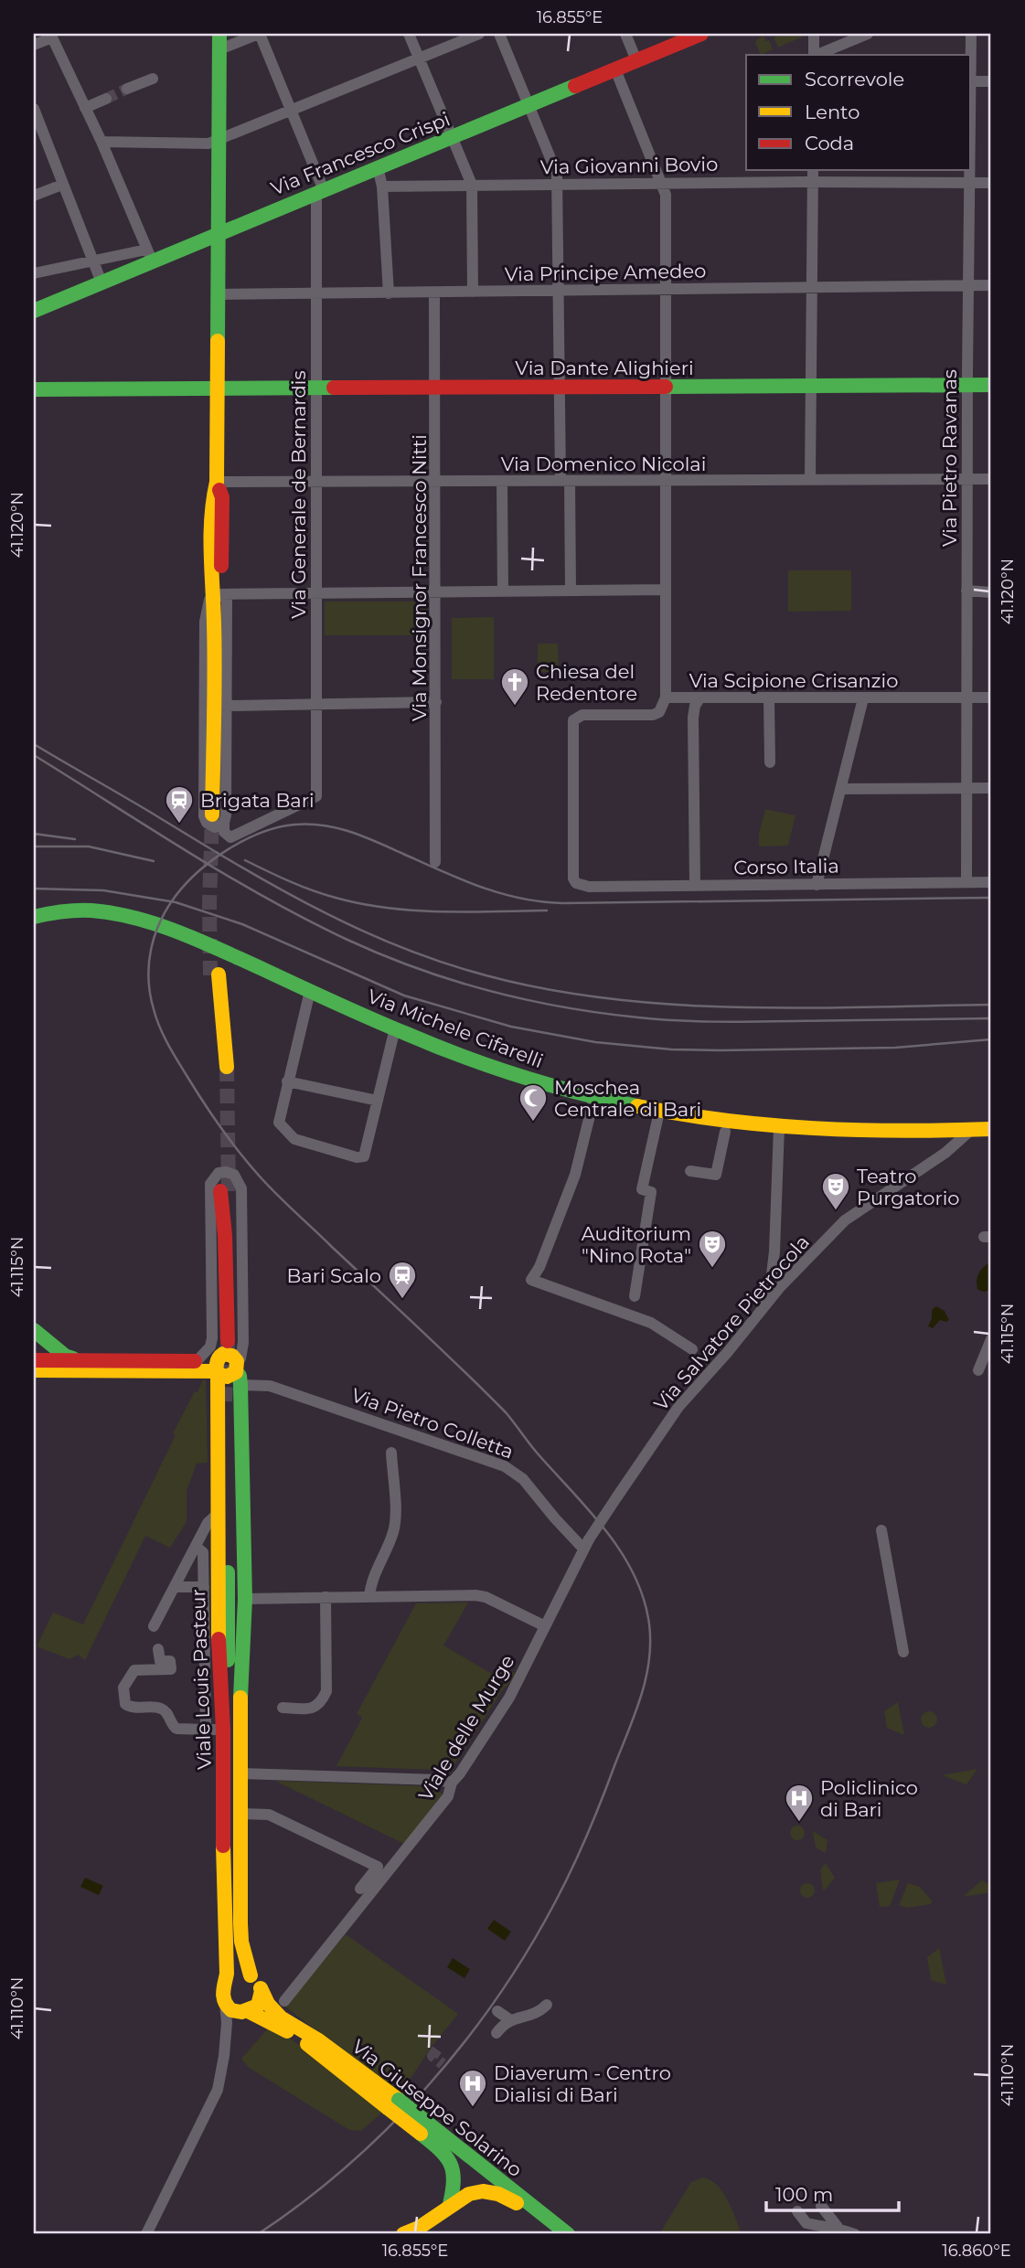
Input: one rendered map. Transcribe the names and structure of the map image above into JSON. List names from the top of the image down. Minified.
{"streets":{"main road":["Via Francesco Crispi","Via Dante Alighieri","Via Michele Cifarelli","Viale Louis Pasteur","Via Giuseppe Solarino"],"street":["Via Giovanni Bovio","Via Principe Amedeo","Via Pietro Ravanas","Via Domenico Nicolai","Via Generale de Bernardis","Via Monsignor Francesco Nitti","Via Scipione Crisanzio","Corso Italia","Via Salvatore Pietrocola","Via Pietro Colletta","Viale delle Murge"]},"crossings":[["Via Francesco Crispi","Via Generale de Bernardis"],["Via Giovanni Bovio","Via Pietro Ravanas"],["Via Principe Amedeo","Via Pietro Ravanas"],["Via Principe Amedeo","Via Generale de Bernardis"],["Via Principe Amedeo","Via Monsignor Francesco Nitti"],["Via Dante Alighieri","Via Pietro Ravanas"],["Via Dante Alighieri","Via Generale de Bernardis"],["Via Dante Alighieri","Via Monsignor Francesco Nitti"],["Via Pietro Ravanas","Via Domenico Nicolai"],["Via Pietro Ravanas","Via Scipione Crisanzio"],["Via Pietro Ravanas","Corso Italia"],["Via Domenico Nicolai","Via Generale de Bernardis"],["Via Domenico Nicolai","Via Monsignor Francesco Nitti"],["Via Scipione Crisanzio","Corso Italia"],["Via Michele Cifarelli","Via Salvatore Pietrocola"],["Via Salvatore Pietrocola","Via Pietro Colletta"],["Via Salvatore Pietrocola","Viale delle Murge"],["Via Pietro Colletta","Viale Louis Pasteur"],["Via Pietro Colletta","Viale delle Murge"]],"places":{"church":["Chiesa del Redentore"],"station":["Brigata Bari","Bari Scalo"],"mosque":["Moschea Centrale di Bari"],"theatre":["Teatro Purgatorio","Auditorium \"Nino Rota\""],"hospital":["Policlinico di Bari","Diaverum - Centro Dialisi di Bari"]},"legend":["Scorrevole","Lento","Coda"],"scale_bar":"100 m","coordinates":["16.855°E","41.120°N","41.115°N","41.110°N","16.860°E"]}
